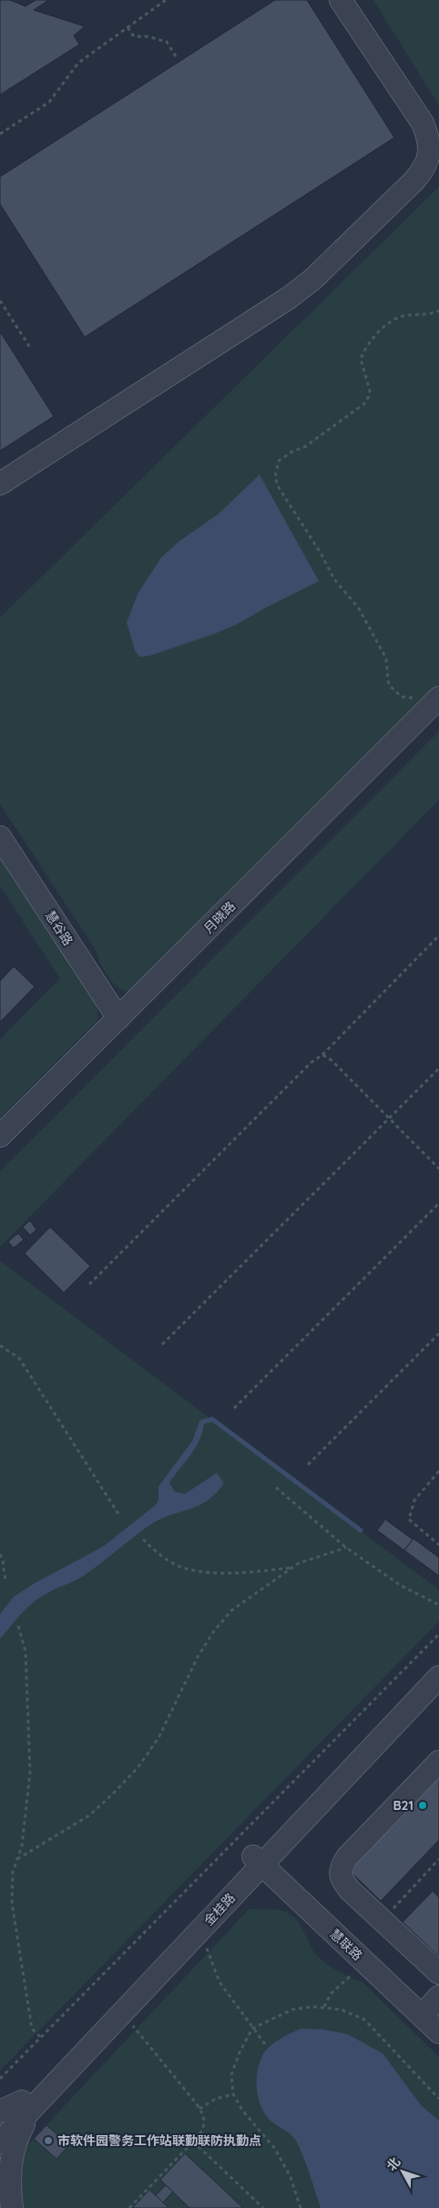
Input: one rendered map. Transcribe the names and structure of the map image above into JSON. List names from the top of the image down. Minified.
{"streets":{"street":["月晓路","慧谷路","金桂路","慧联路"]},"crossings":[["月晓路","慧谷路"],["金桂路","慧联路"]],"places":["B21","市软件园警务工作站联勤联防执勤点"],"north":"top left"}
